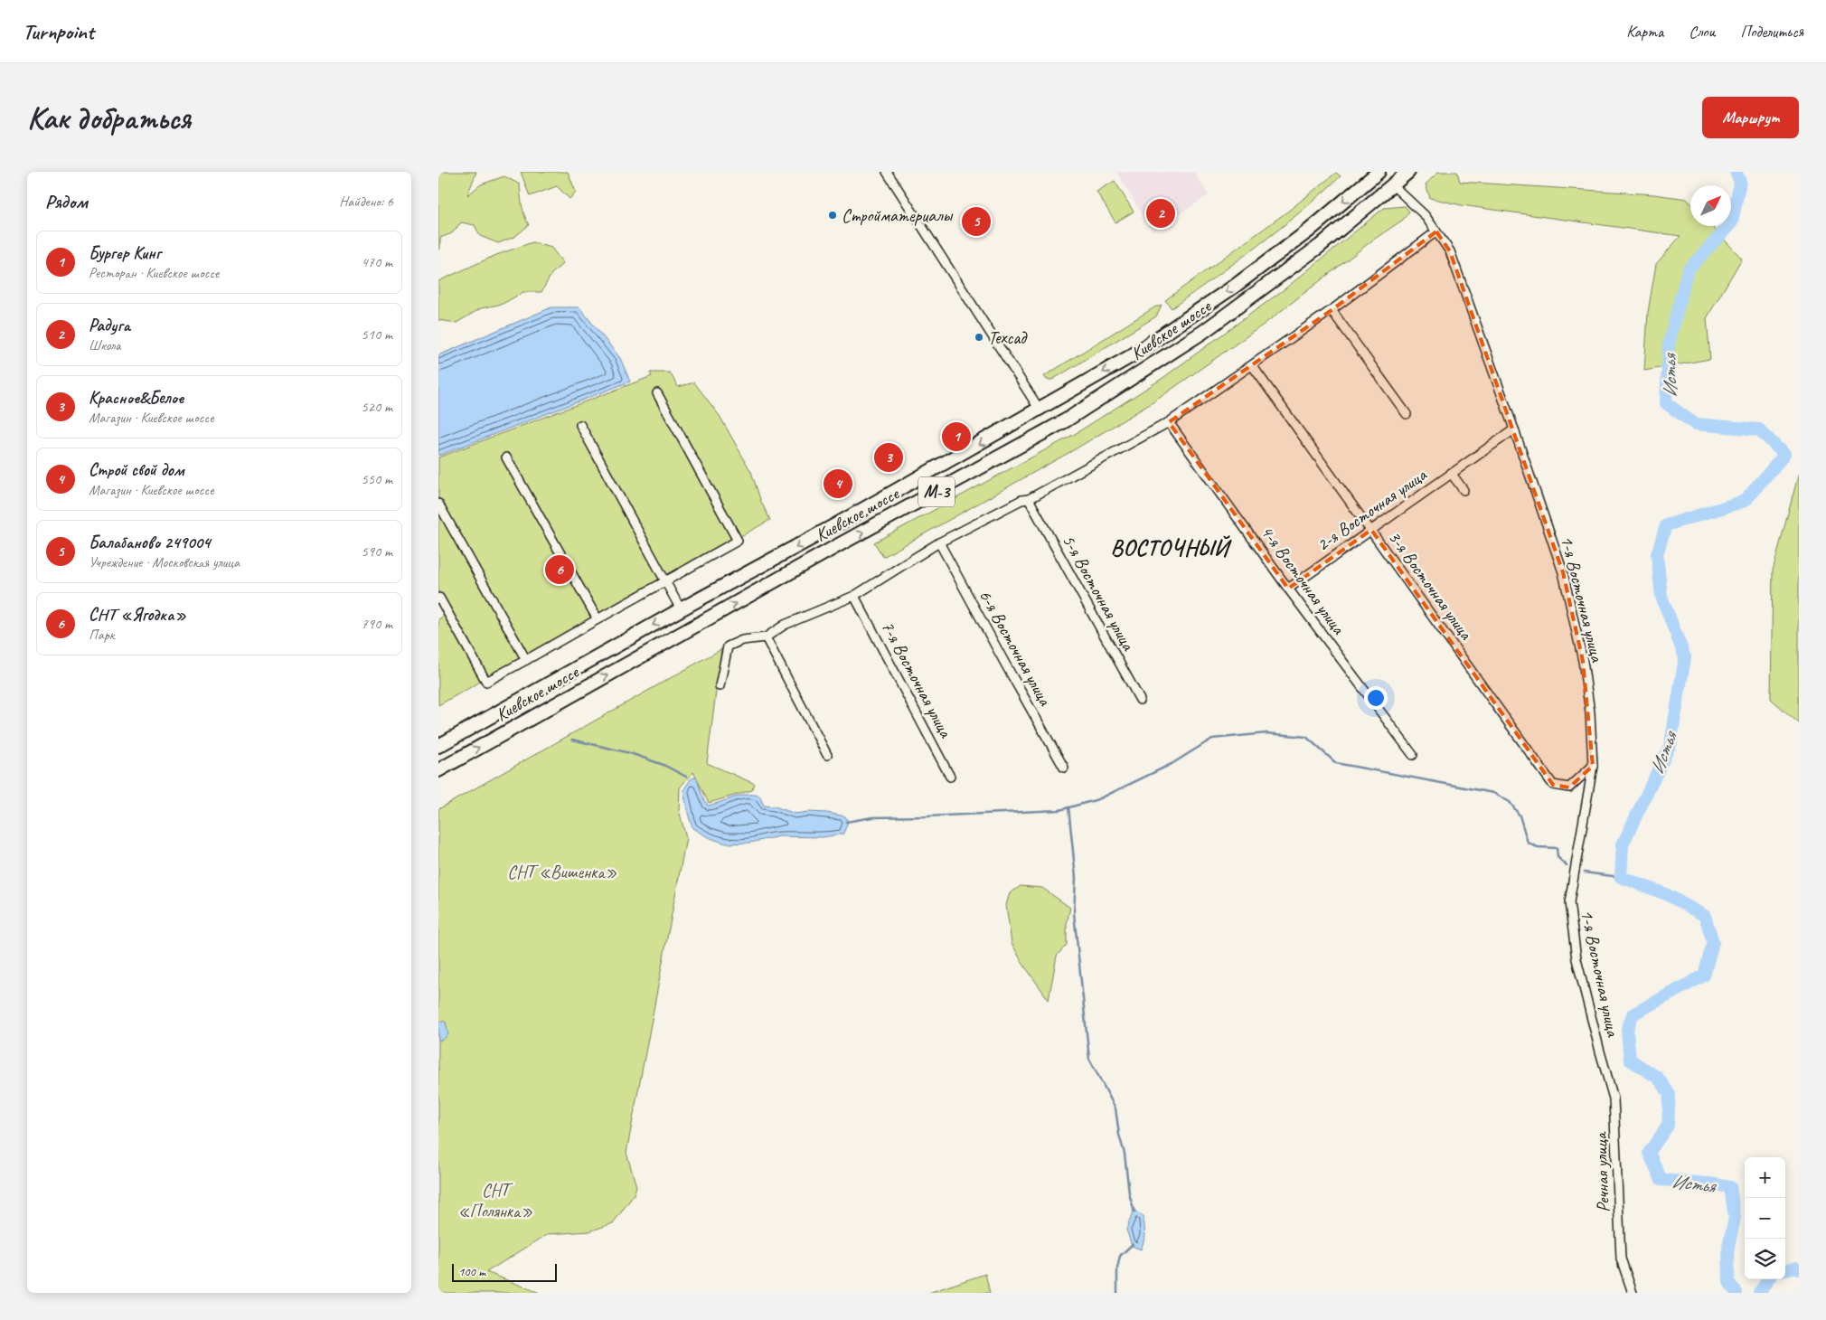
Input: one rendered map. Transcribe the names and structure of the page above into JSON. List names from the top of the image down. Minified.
{"streets":{"highway":["Киевское шоссе","М-3"],"street":["2-я Восточная улица","4-я Восточная улица","3-я Восточная улица","5-я Восточная улица","1-я Восточная улица","6-я Восточная улица","7-я Восточная улица","Речная улица"]},"crossings":[["Киевское шоссе","1-я Восточная улица"],["2-я Восточная улица","4-я Восточная улица"],["2-я Восточная улица","3-я Восточная улица"],["2-я Восточная улица","1-я Восточная улица"],["3-я Восточная улица","1-я Восточная улица"],["1-я Восточная улица","Речная улица"]],"districts":["ВОСТОЧНЫЙ"],"water":["Истья"],"parks":["СНТ «Вишенка»","СНТ «Полянка»"],"places":["Стройматериалы","Техсад"],"scale_bar":"100 m","north":"top right","page":{"header":"Turnpoint","nav":["Карта","Слои","Поделиться"],"buttons":"Маршрут","title":"Как добраться","heading":["Рядом","Найдено: 6"],"pins":["2","5","1","3","4","6"],"list":[{"mark":"1","name":"Бургер Кинг","note":"Ресторан · Киевское шоссе","value":"470 m"},{"mark":"2","name":"Радуга","note":"Школа","value":"510 m"},{"mark":"3","name":"Красное&Белое","note":"Магазин · Киевское шоссе","value":"520 m"},{"mark":"4","name":"Строй свой дом","note":"Магазин · Киевское шоссе","value":"550 m"},{"mark":"5","name":"Балабаново 249004","note":"Учреждение · Московская улица","value":"590 m"},{"mark":"6","name":"СНТ «Ягодка»","note":"Парк","value":"790 m"}],"map_buttons":["+","−"],"scale":"100 m"}}
